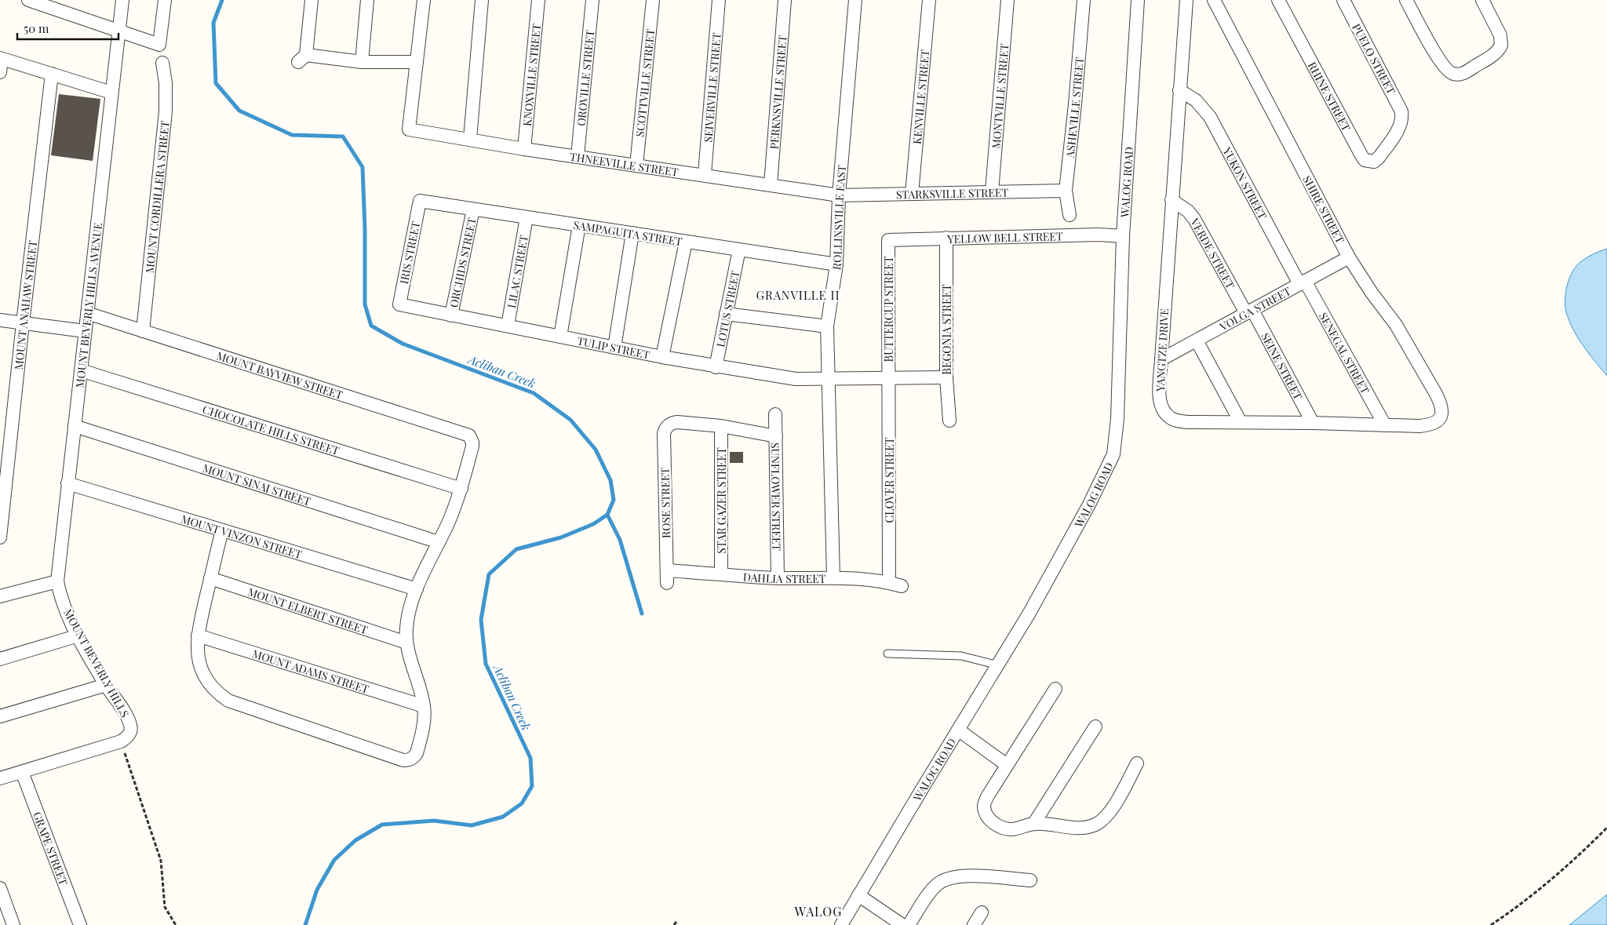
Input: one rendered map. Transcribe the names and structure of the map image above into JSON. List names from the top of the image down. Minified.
{"streets":{"street":["PUELO STREET","KNOXVILLE STREET","OROVILLE STREET","SCOTTVILLE STREET","SEIVERVILLE STREET","PERKNSVILLE STREET","MONTVILLE STREET","RHINE STREET","KENVILLE STREET","ASHEVILLE STREET","THNEEVILLE STREET","WALOG ROAD","YUKON STREET","STARKSVILLE STREET","MOUNT CORDILLERA STREET","SHIRE STREET","ROLLINSVILLE EAST","SAMPAGUITA STREET","YELLOW BELL STREET","IRIS STREET","VERDE STREET","ORCHIDS STREET","LILAC STREET","MOUNT ANAHAW STREET","MOUNT BEVERLY HILLS AVENUE","LOTUS STREET","VOLGA STREET","BUTTERCUP STREET","BEGONIA STREET","TULIP STREET","YANGTZE DRIVE","SENEGAL STREET","SEINE STREET","MOUNT BAYVIEW STREET","CHOCOLATE HILLS STREET","CLOVER STREET","MOUNT SINAI STREET","SUNFLOWER STREET","STAR GAZER STREET","ROSE STREET","MOUNT VINZON STREET","DAHLIA STREET","MOUNT ELBERT STREET","MOUNT BEVERLY HILLS","MOUNT ADAMS STREET","GRAPE STREET"]},"crossings":[["PUELO STREET","RHINE STREET"],["KNOXVILLE STREET","THNEEVILLE STREET"],["OROVILLE STREET","THNEEVILLE STREET"],["SCOTTVILLE STREET","THNEEVILLE STREET"],["SEIVERVILLE STREET","THNEEVILLE STREET"],["PERKNSVILLE STREET","THNEEVILLE STREET"],["MONTVILLE STREET","STARKSVILLE STREET"],["KENVILLE STREET","STARKSVILLE STREET"],["ASHEVILLE STREET","STARKSVILLE STREET"],["THNEEVILLE STREET","STARKSVILLE STREET"],["THNEEVILLE STREET","ROLLINSVILLE EAST"],["WALOG ROAD","YELLOW BELL STREET"],["YUKON STREET","VOLGA STREET"],["YUKON STREET","YANGTZE DRIVE"],["YUKON STREET","SENEGAL STREET"],["STARKSVILLE STREET","ROLLINSVILLE EAST"],["MOUNT CORDILLERA STREET","MOUNT BAYVIEW STREET"],["SHIRE STREET","VOLGA STREET"],["SHIRE STREET","YANGTZE DRIVE"],["ROLLINSVILLE EAST","SAMPAGUITA STREET"],["ROLLINSVILLE EAST","TULIP STREET"],["ROLLINSVILLE EAST","DAHLIA STREET"],["SAMPAGUITA STREET","IRIS STREET"],["SAMPAGUITA STREET","ORCHIDS STREET"],["SAMPAGUITA STREET","LILAC STREET"],["SAMPAGUITA STREET","LOTUS STREET"],["YELLOW BELL STREET","BUTTERCUP STREET"],["YELLOW BELL STREET","BEGONIA STREET"],["IRIS STREET","TULIP STREET"],["VERDE STREET","VOLGA STREET"],["VERDE STREET","YANGTZE DRIVE"],["VERDE STREET","SEINE STREET"],["ORCHIDS STREET","TULIP STREET"],["LILAC STREET","TULIP STREET"],["MOUNT BEVERLY HILLS AVENUE","MOUNT BAYVIEW STREET"],["MOUNT BEVERLY HILLS AVENUE","CHOCOLATE HILLS STREET"],["MOUNT BEVERLY HILLS AVENUE","MOUNT SINAI STREET"],["MOUNT BEVERLY HILLS AVENUE","MOUNT VINZON STREET"],["MOUNT BEVERLY HILLS AVENUE","MOUNT BEVERLY HILLS"],["LOTUS STREET","TULIP STREET"],["VOLGA STREET","YANGTZE DRIVE"],["VOLGA STREET","SENEGAL STREET"],["VOLGA STREET","SEINE STREET"],["BUTTERCUP STREET","TULIP STREET"],["BUTTERCUP STREET","CLOVER STREET"],["BEGONIA STREET","TULIP STREET"],["TULIP STREET","CLOVER STREET"],["YANGTZE DRIVE","SENEGAL STREET"],["YANGTZE DRIVE","SEINE STREET"],["MOUNT BAYVIEW STREET","CHOCOLATE HILLS STREET"],["CLOVER STREET","DAHLIA STREET"],["SUNFLOWER STREET","DAHLIA STREET"],["STAR GAZER STREET","ROSE STREET"],["STAR GAZER STREET","DAHLIA STREET"],["ROSE STREET","DAHLIA STREET"]],"districts":["GRANVILLE II","WALOG"],"water":["Acliban Creek"],"scale_bar":"50 m"}
